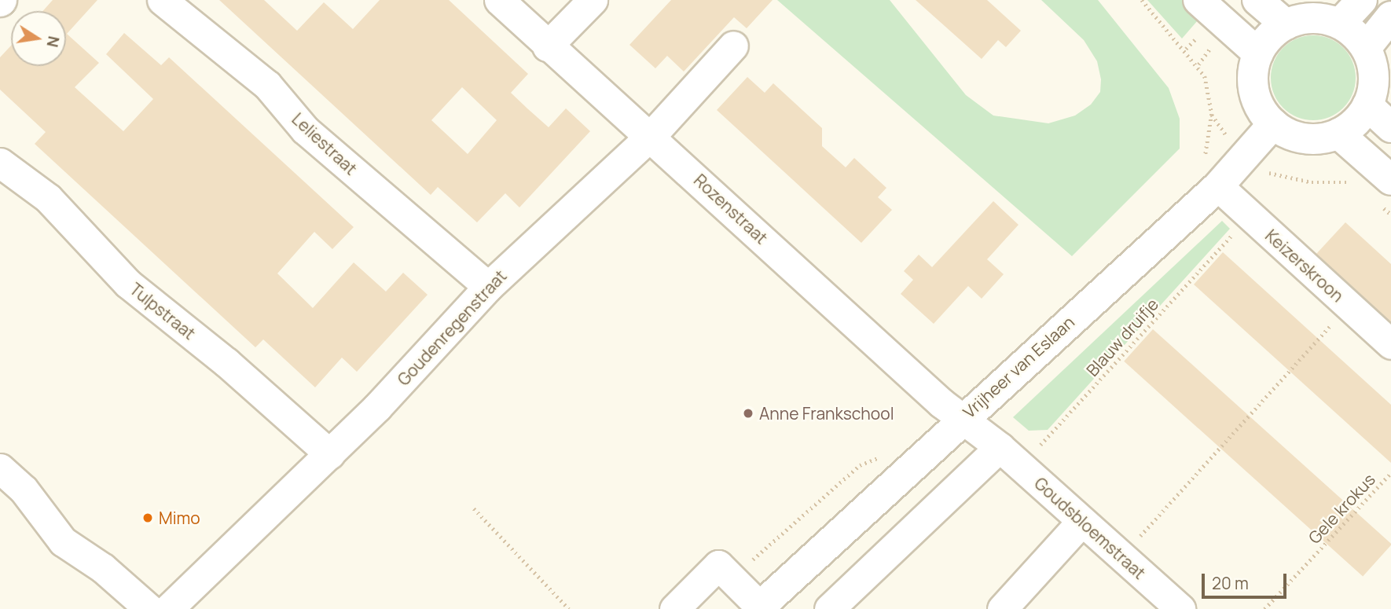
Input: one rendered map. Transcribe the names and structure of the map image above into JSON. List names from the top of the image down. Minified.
{"streets":{"street":["Leliestraat","Rozenstraat","Keizerskroon","Tulpstraat","Goudenregenstraat","Vrijheer van Eslaan","Goudsbloemstraat"],"path":["Blauw druifje","Gele krokus"]},"crossings":[["Leliestraat","Goudenregenstraat"],["Rozenstraat","Goudenregenstraat"],["Rozenstraat","Blauw druifje"],["Rozenstraat","Vrijheer van Eslaan"],["Rozenstraat","Goudsbloemstraat"],["Keizerskroon","Blauw druifje"],["Keizerskroon","Vrijheer van Eslaan"],["Tulpstraat","Goudenregenstraat"],["Blauw druifje","Goudsbloemstraat"]],"places":["Anne Frankschool","Mimo"],"scale_bar":"20 m","north":"right"}
